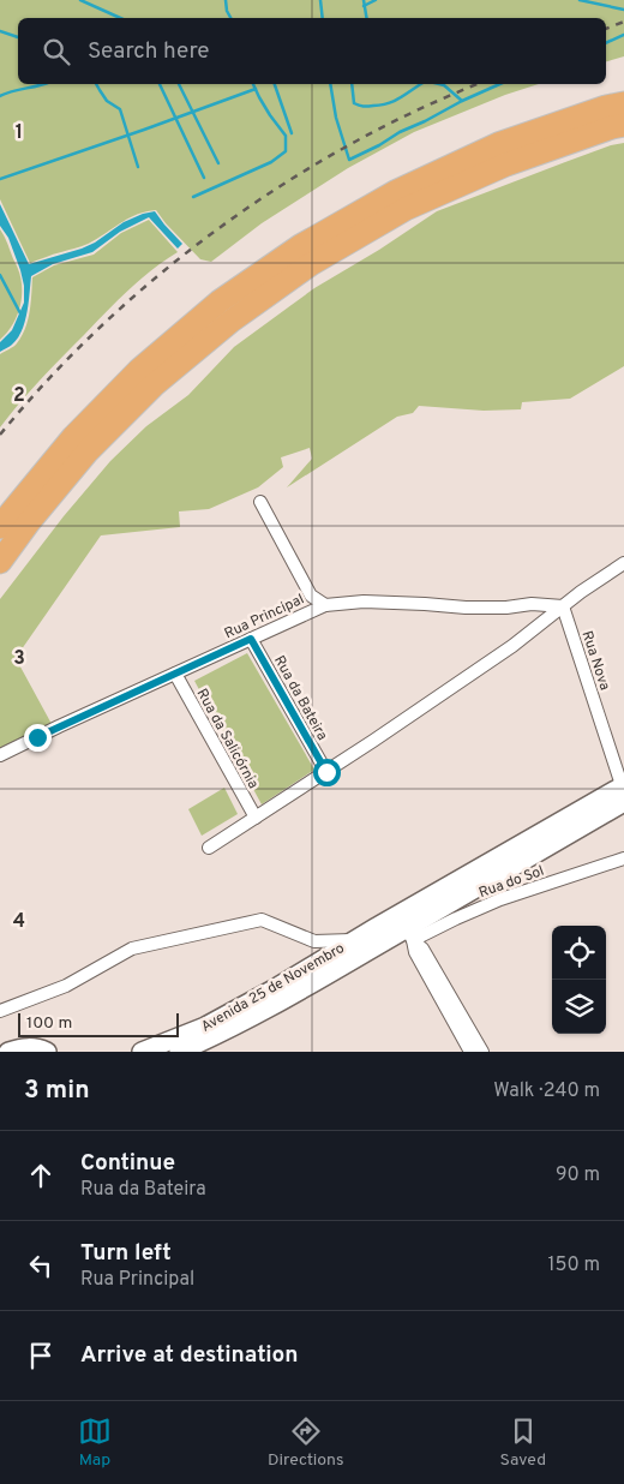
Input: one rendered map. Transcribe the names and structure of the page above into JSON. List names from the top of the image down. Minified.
{"streets":{"street":["Rua Principal","Rua Nova","Rua da Bateira","Rua da Salicórnia","Rua do Sol","Avenida 25 de Novembro"]},"crossings":[["Rua Principal","Rua Nova"],["Rua Principal","Rua da Bateira"],["Rua Principal","Rua da Salicórnia"],["Rua Nova","Avenida 25 de Novembro"],["Rua do Sol","Avenida 25 de Novembro"]],"scale_bar":"100 m","page":{"search":"Search here","scale":"100 m","heading":["3 min","Walk · 240 m"],"list":[["Continue","Rua da Bateira","90 m"],["Turn left","Rua Principal","150 m"],"Arrive at destination"],"nav":["Map","Directions","Saved"]},"grid":{"rows":["1","2","3","4"]}}
